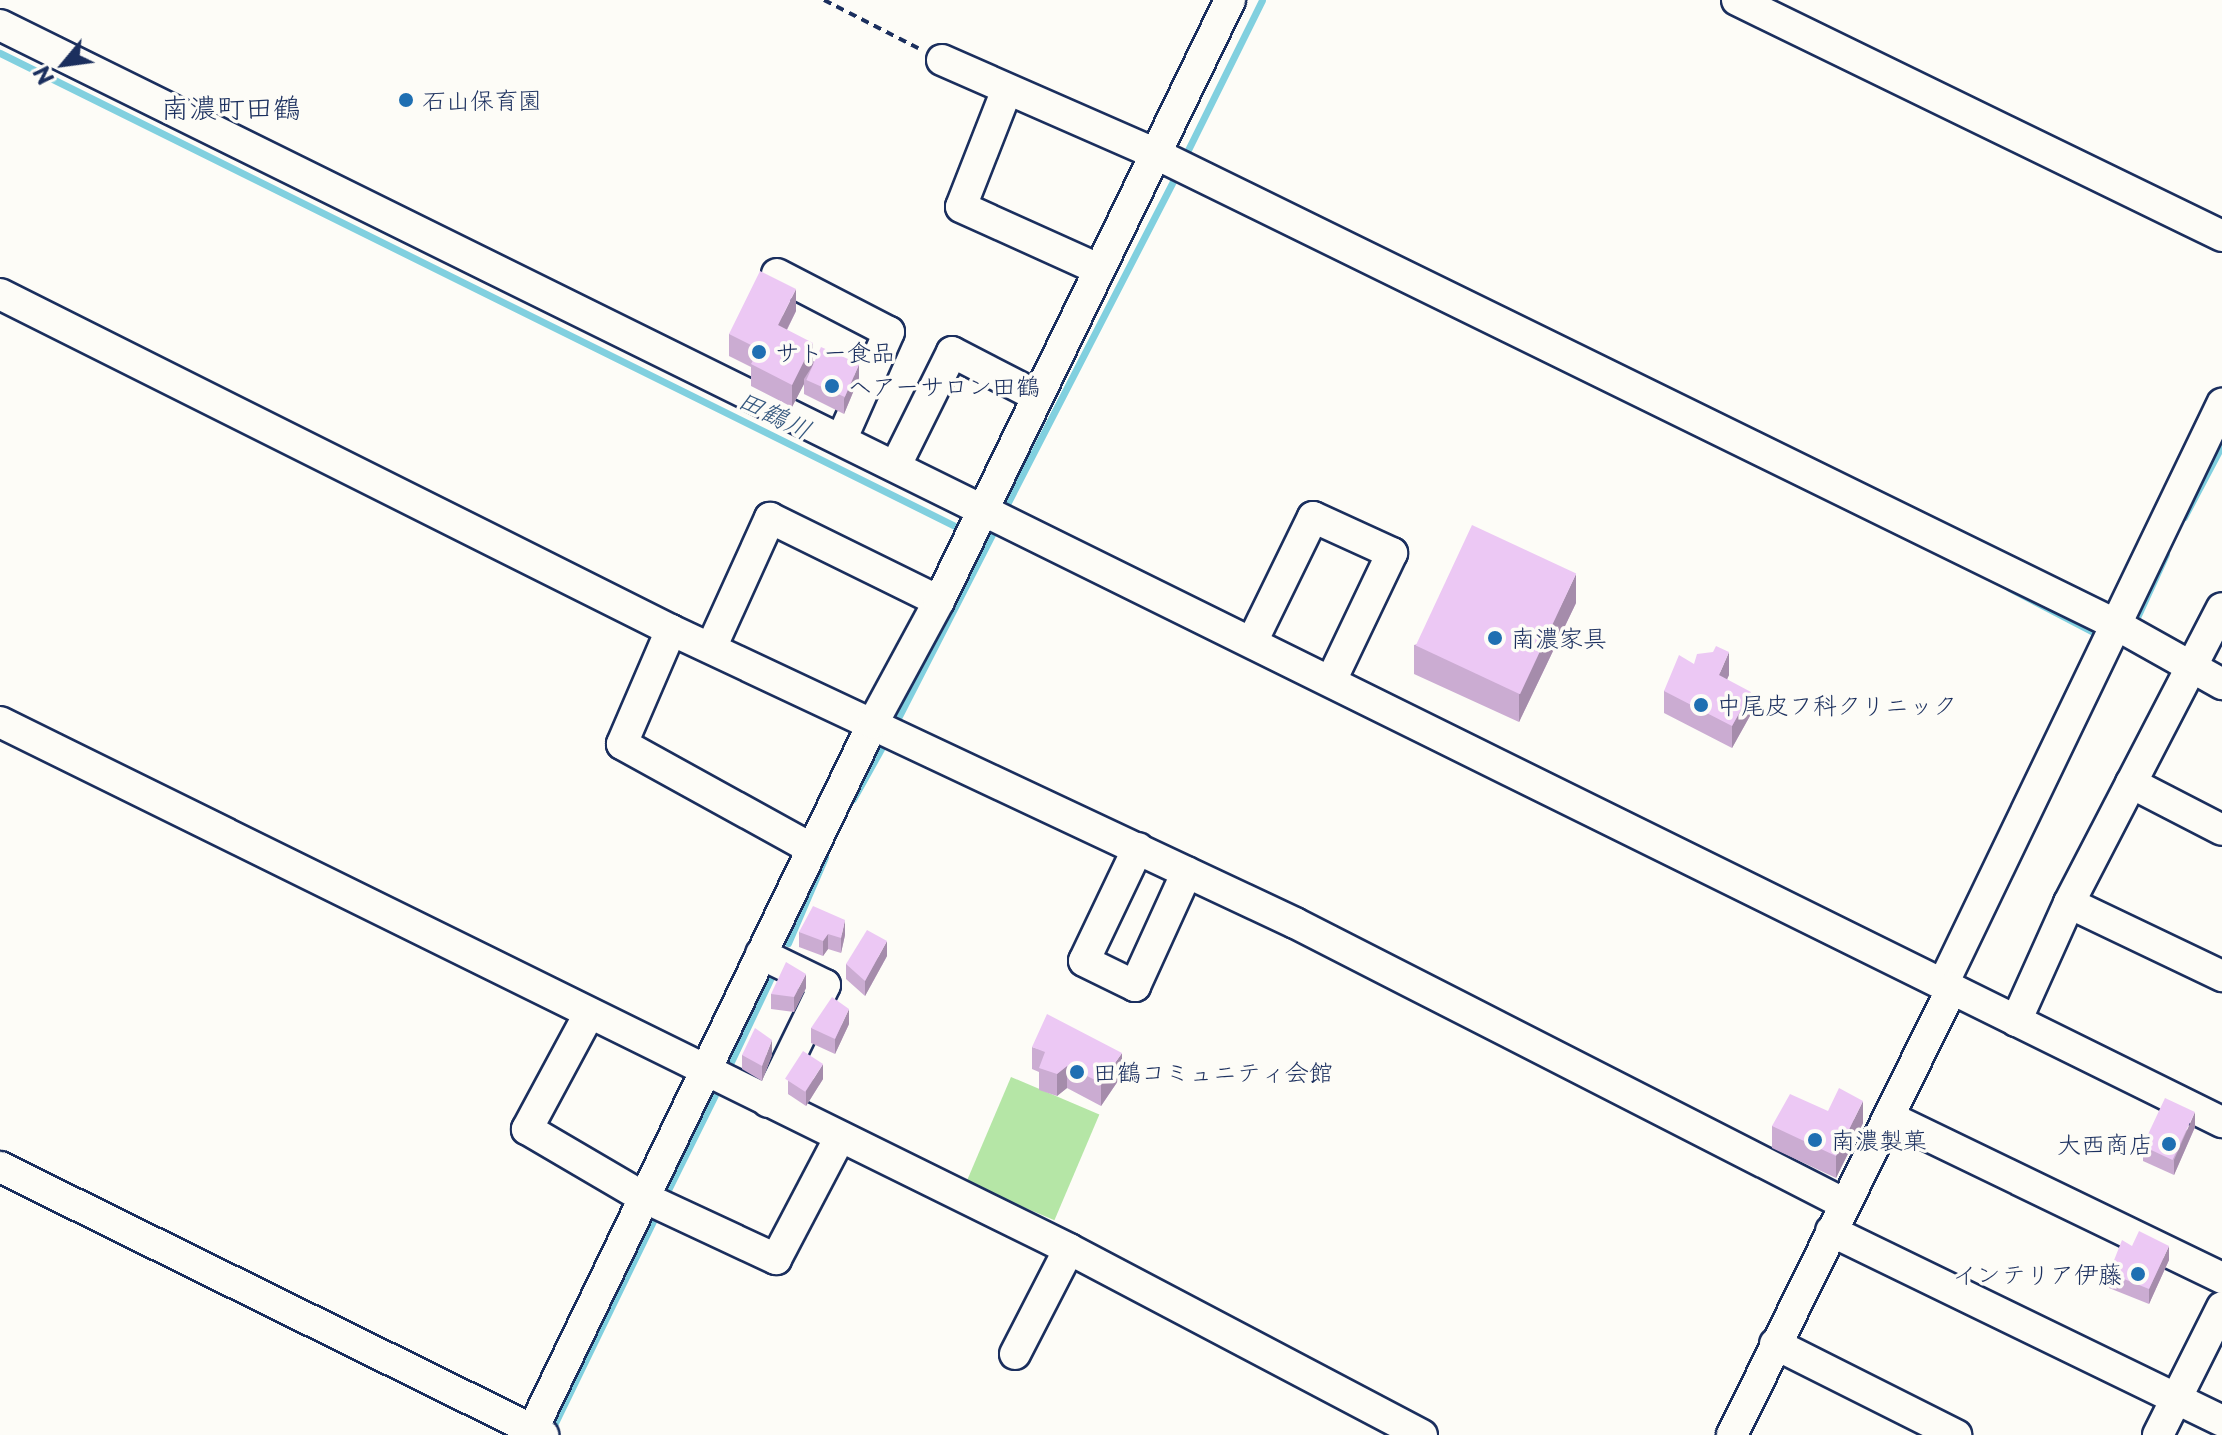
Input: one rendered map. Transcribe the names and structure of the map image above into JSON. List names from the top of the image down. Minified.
{"districts":["南濃町田鶴"],"water":["田鶴川"],"places":["石山保育園","サトー食品","ヘアーサロン田鶴","南濃家具","中尾皮フ科クリニック","田鶴コミュニティ会館","南濃製菓","大西商店","インテリア伊藤"],"north":"bottom left"}
